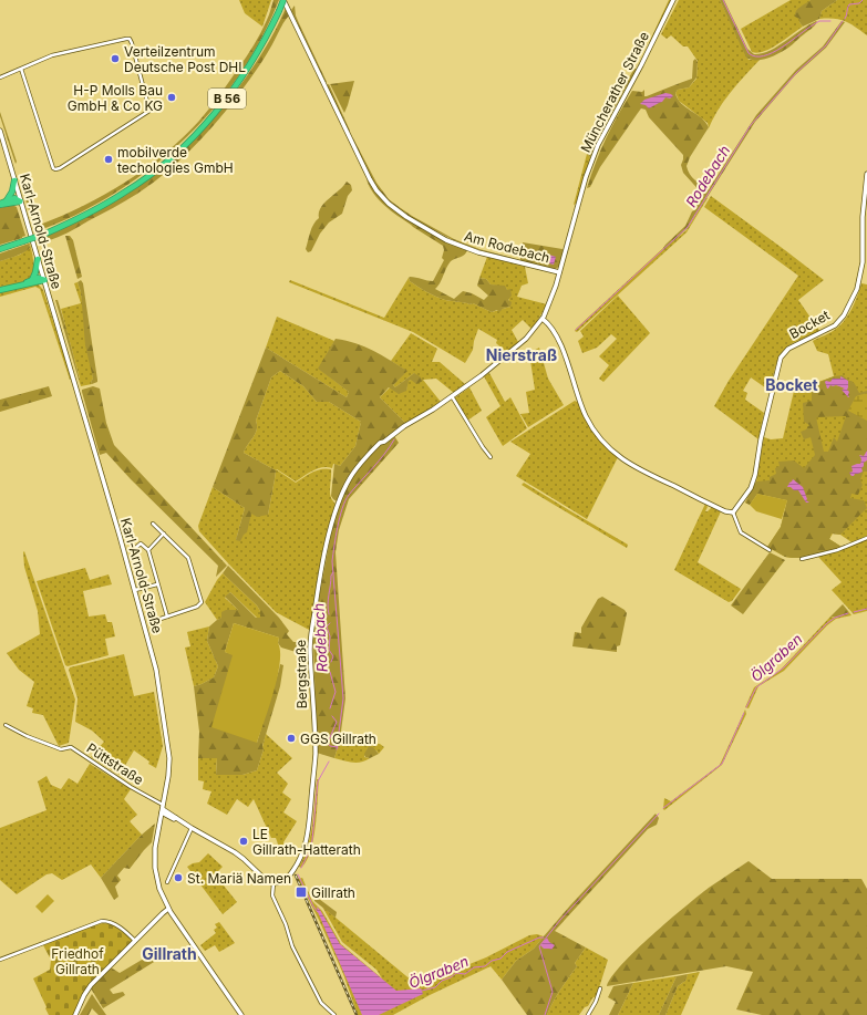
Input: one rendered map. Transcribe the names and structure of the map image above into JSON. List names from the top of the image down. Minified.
{"streets":{"highway":["B 56"],"street":["Müncherather Straße","Karl-Arnold-Straße","Am Rodebach","Bocket","Bergstraße","Püttstraße"]},"crossings":[["Müncherather Straße","Am Rodebach"],["B 56","Am Rodebach"],["Karl-Arnold-Straße","Püttstraße"],["Am Rodebach","Bergstraße"]],"districts":["Nierstraß","Bocket","Gillrath"],"water":["Rodebach","Ölgraben"],"parks":["Friedhof Gillrath"],"places":{"other":["Verteilzentrum Deutsche Post DHL","H-P Molls Bau GmbH & Co KG","mobilverde techologies GmbH","GGS Gillrath","LE Gillrath-Hatterath","St. Mariä Namen"],"transit":["Gillrath"]}}
